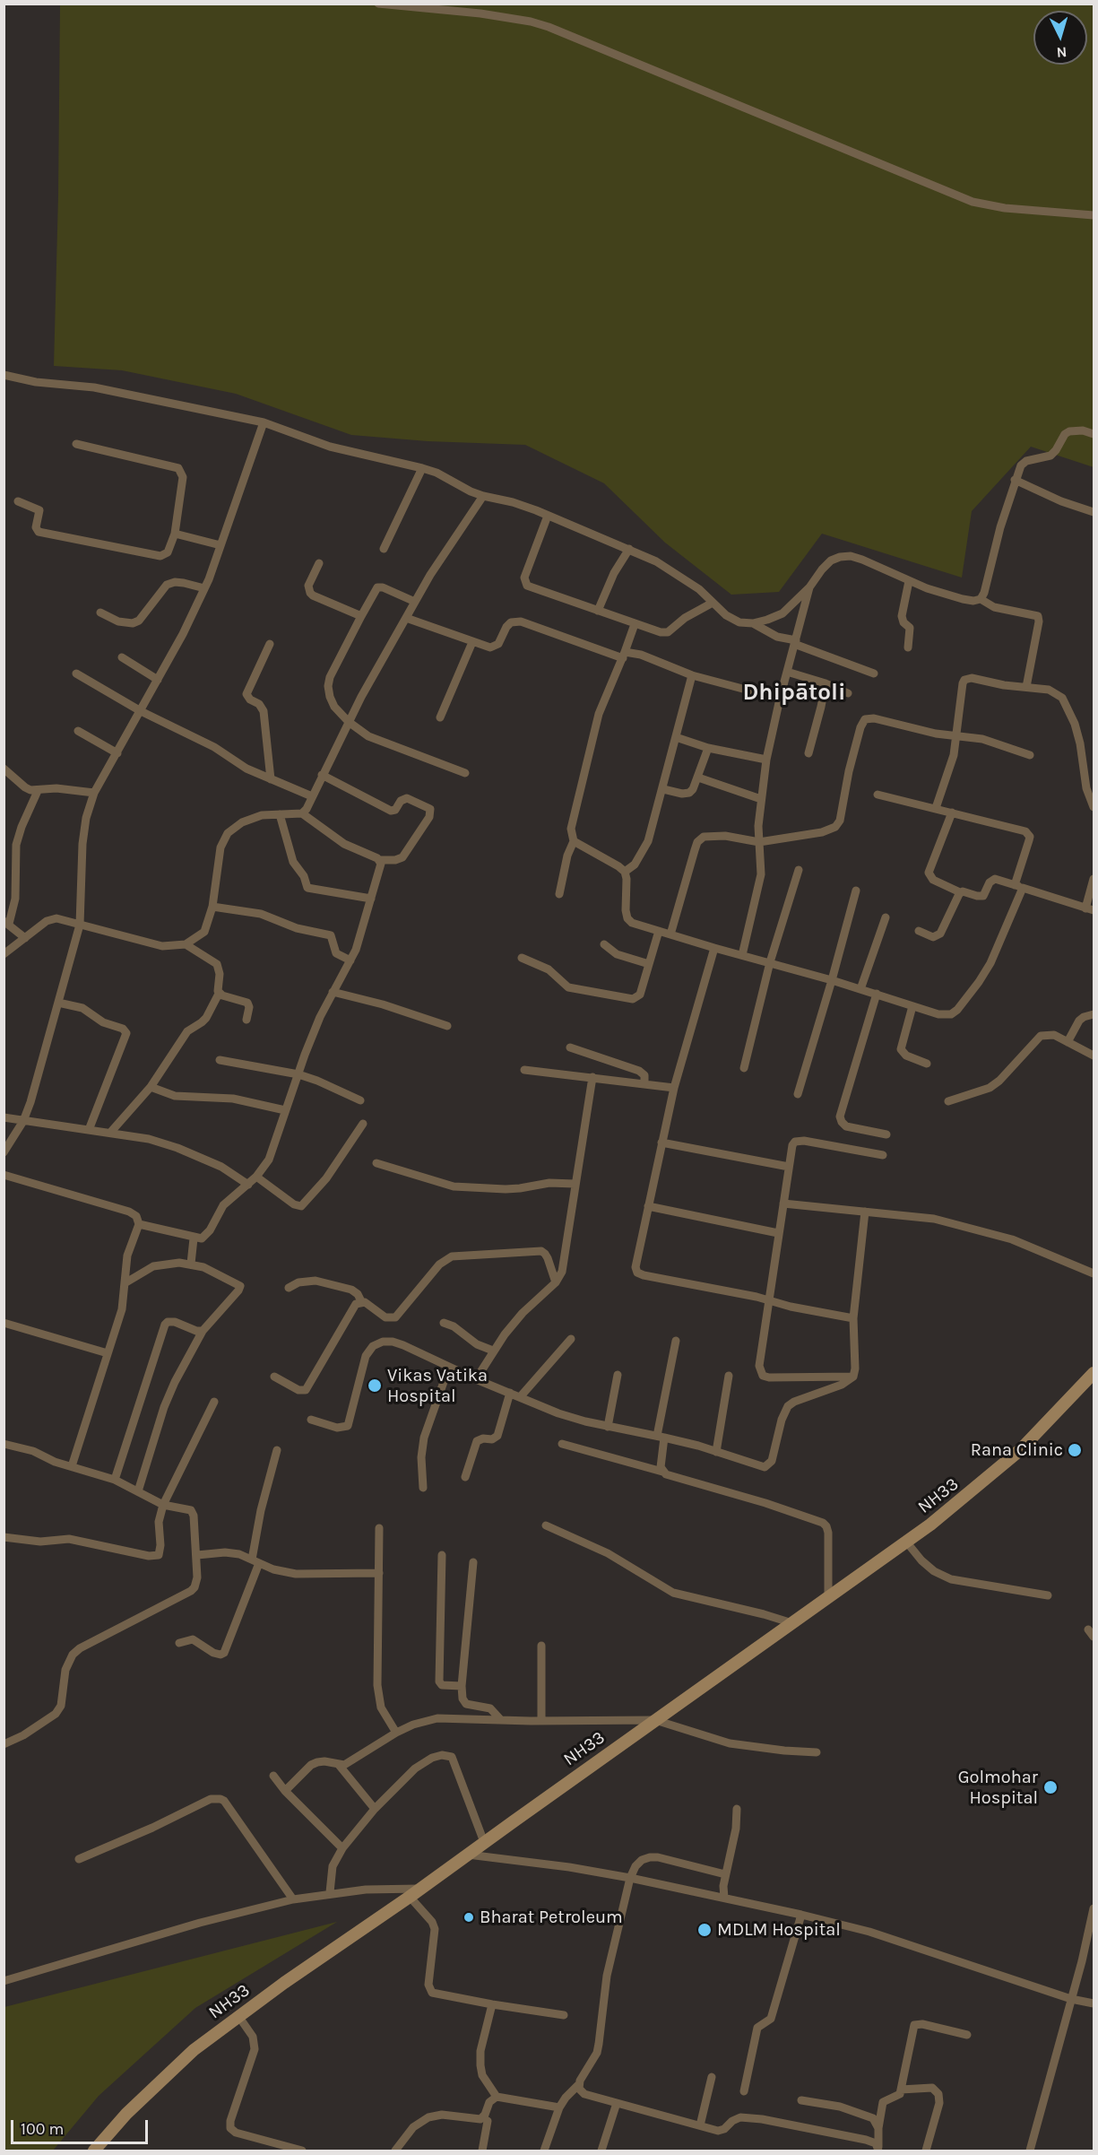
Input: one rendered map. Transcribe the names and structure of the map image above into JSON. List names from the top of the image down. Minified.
{"streets":{"main road":["NH33"]},"districts":["Dhipātoli"],"places":["Vikas Vatika Hospital","Rana Clinic","Golmohar Hospital","Bharat Petroleum","MDLM Hospital"],"scale_bar":"100 m","north":"bottom"}
